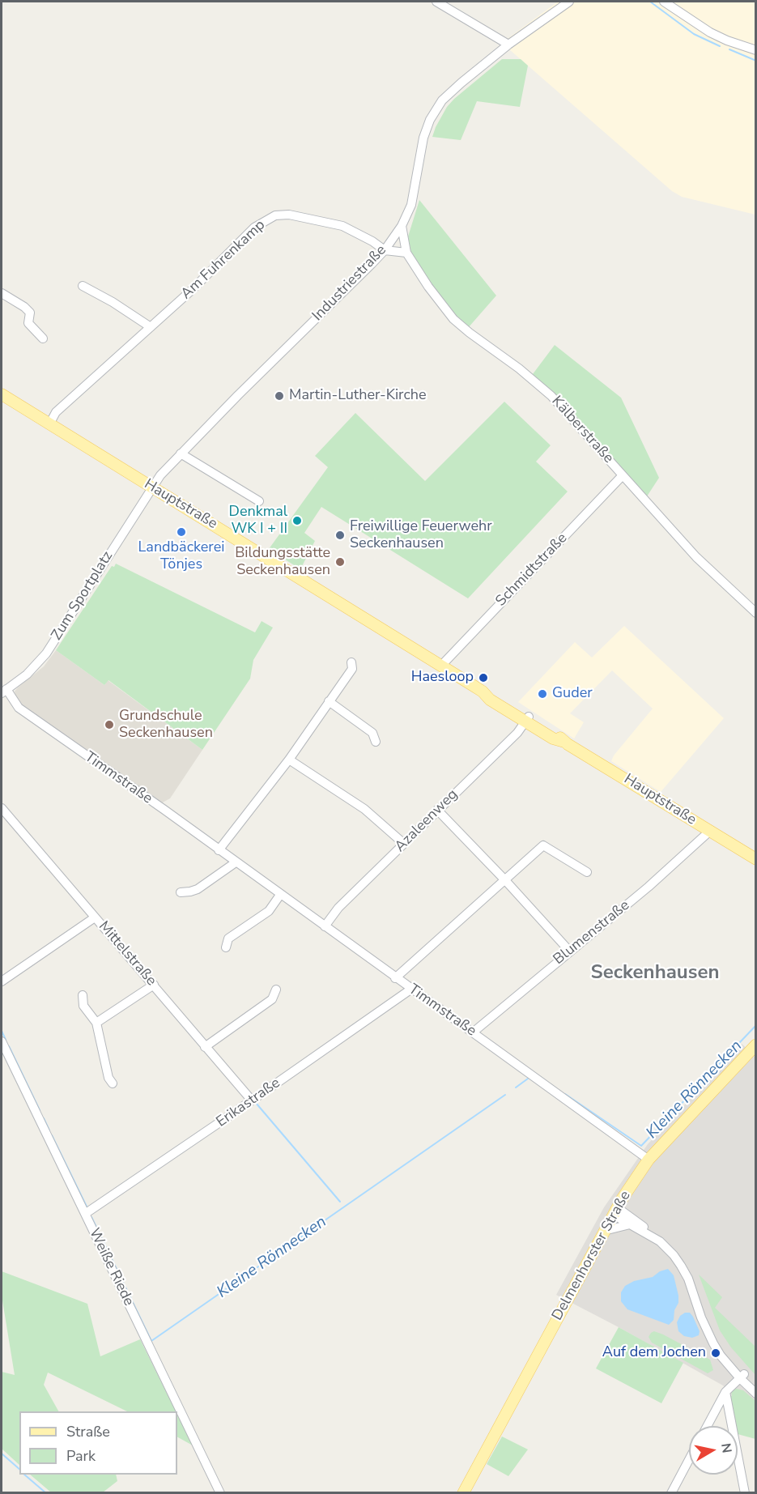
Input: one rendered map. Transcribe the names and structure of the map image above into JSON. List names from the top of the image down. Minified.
{"streets":{"main road":["Hauptstraße","Delmenhorster Straße"],"street":["Am Fuhrenkamp","Industriestraße","Kälberstraße","Schmidtstraße","Zum Sportplatz","Timmstraße","Azaleenweg","Blumenstraße","Mittelstraße","Erikastraße","Weiße Riede"]},"crossings":[["Am Fuhrenkamp","Industriestraße"],["Am Fuhrenkamp","Hauptstraße"],["Industriestraße","Kälberstraße"],["Industriestraße","Hauptstraße"],["Industriestraße","Zum Sportplatz"],["Kälberstraße","Schmidtstraße"],["Hauptstraße","Schmidtstraße"],["Hauptstraße","Zum Sportplatz"],["Hauptstraße","Azaleenweg"],["Hauptstraße","Blumenstraße"],["Zum Sportplatz","Timmstraße"],["Timmstraße","Azaleenweg"],["Timmstraße","Blumenstraße"],["Timmstraße","Erikastraße"],["Timmstraße","Delmenhorster Straße"],["Mittelstraße","Erikastraße"],["Erikastraße","Weiße Riede"]],"districts":["Seckenhausen"],"water":["Kleine Rönnecken"],"places":["Martin-Luther-Kirche","Denkmal WK I + II","Landbäckerei Tönjes","Freiwillige Feuerwehr Seckenhausen","Bildungsstätte Seckenhausen","Haesloop","Guder","Grundschule Seckenhausen","Auf dem Jochen"],"legend":["Straße","Park"],"north":"right"}
